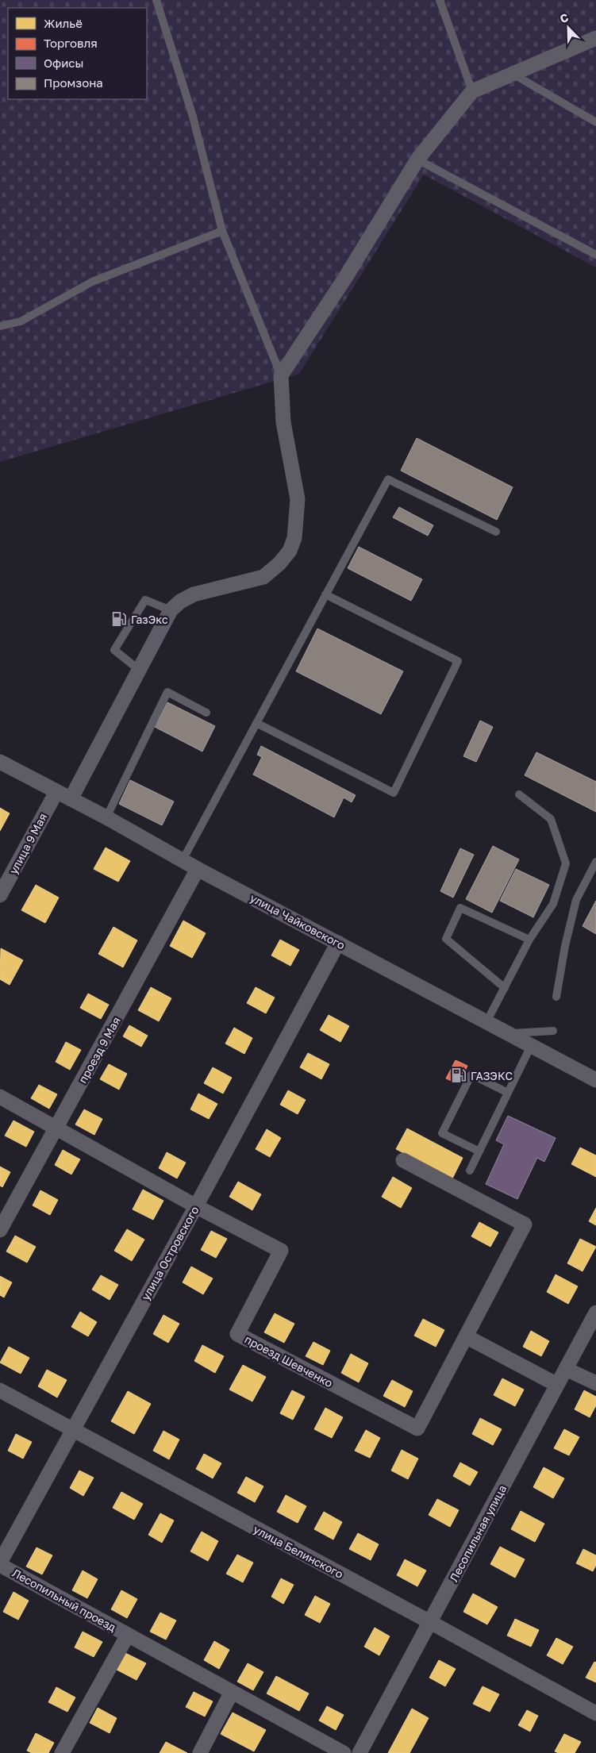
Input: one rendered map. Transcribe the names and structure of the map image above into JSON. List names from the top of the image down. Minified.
{"streets":{"street":["улица 9 Мая","улица Чайковского","проезд 9 Мая","улица Островского","проезд Шевченко","Лесопильная улица","улица Белинского","Лесопильный проезд"]},"crossings":[["улица 9 Мая","улица Чайковского"],["улица Чайковского","проезд 9 Мая"],["улица Чайковского","улица Островского"],["улица Островского","проезд Шевченко"],["улица Островского","улица Белинского"],["улица Островского","Лесопильный проезд"],["Лесопильная улица","улица Белинского"]],"places":{"fuel station":["ГазЭкс","ГАЗЭКС"]},"legend":["Жильё","Торговля","Офисы","Промзона"],"north":"top left"}
